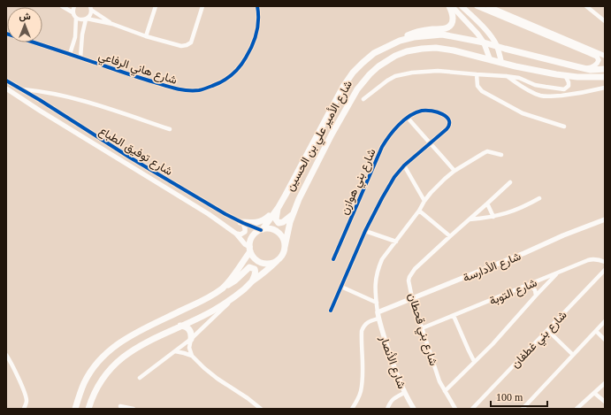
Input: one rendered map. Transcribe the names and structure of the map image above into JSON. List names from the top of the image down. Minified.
{"streets":{"main road":["شارع الأمير علي بن الحسين"],"street":["شارع هاني الرفاعي","شارع توفيق الطباع","شارع بني هوازن","شارع الأدارسة","شارع التوبة","شارع بني قحطان","شارع بني غطفان","شارع الأنصار"]},"crossings":[["شارع الأمير علي بن الحسين","شارع توفيق الطباع"],["شارع الأدارسة","شارع بني قحطان"],["شارع الأدارسة","شارع الأنصار"],["شارع التوبة","شارع بني قحطان"]],"scale_bar":"100 m","north":"top"}
